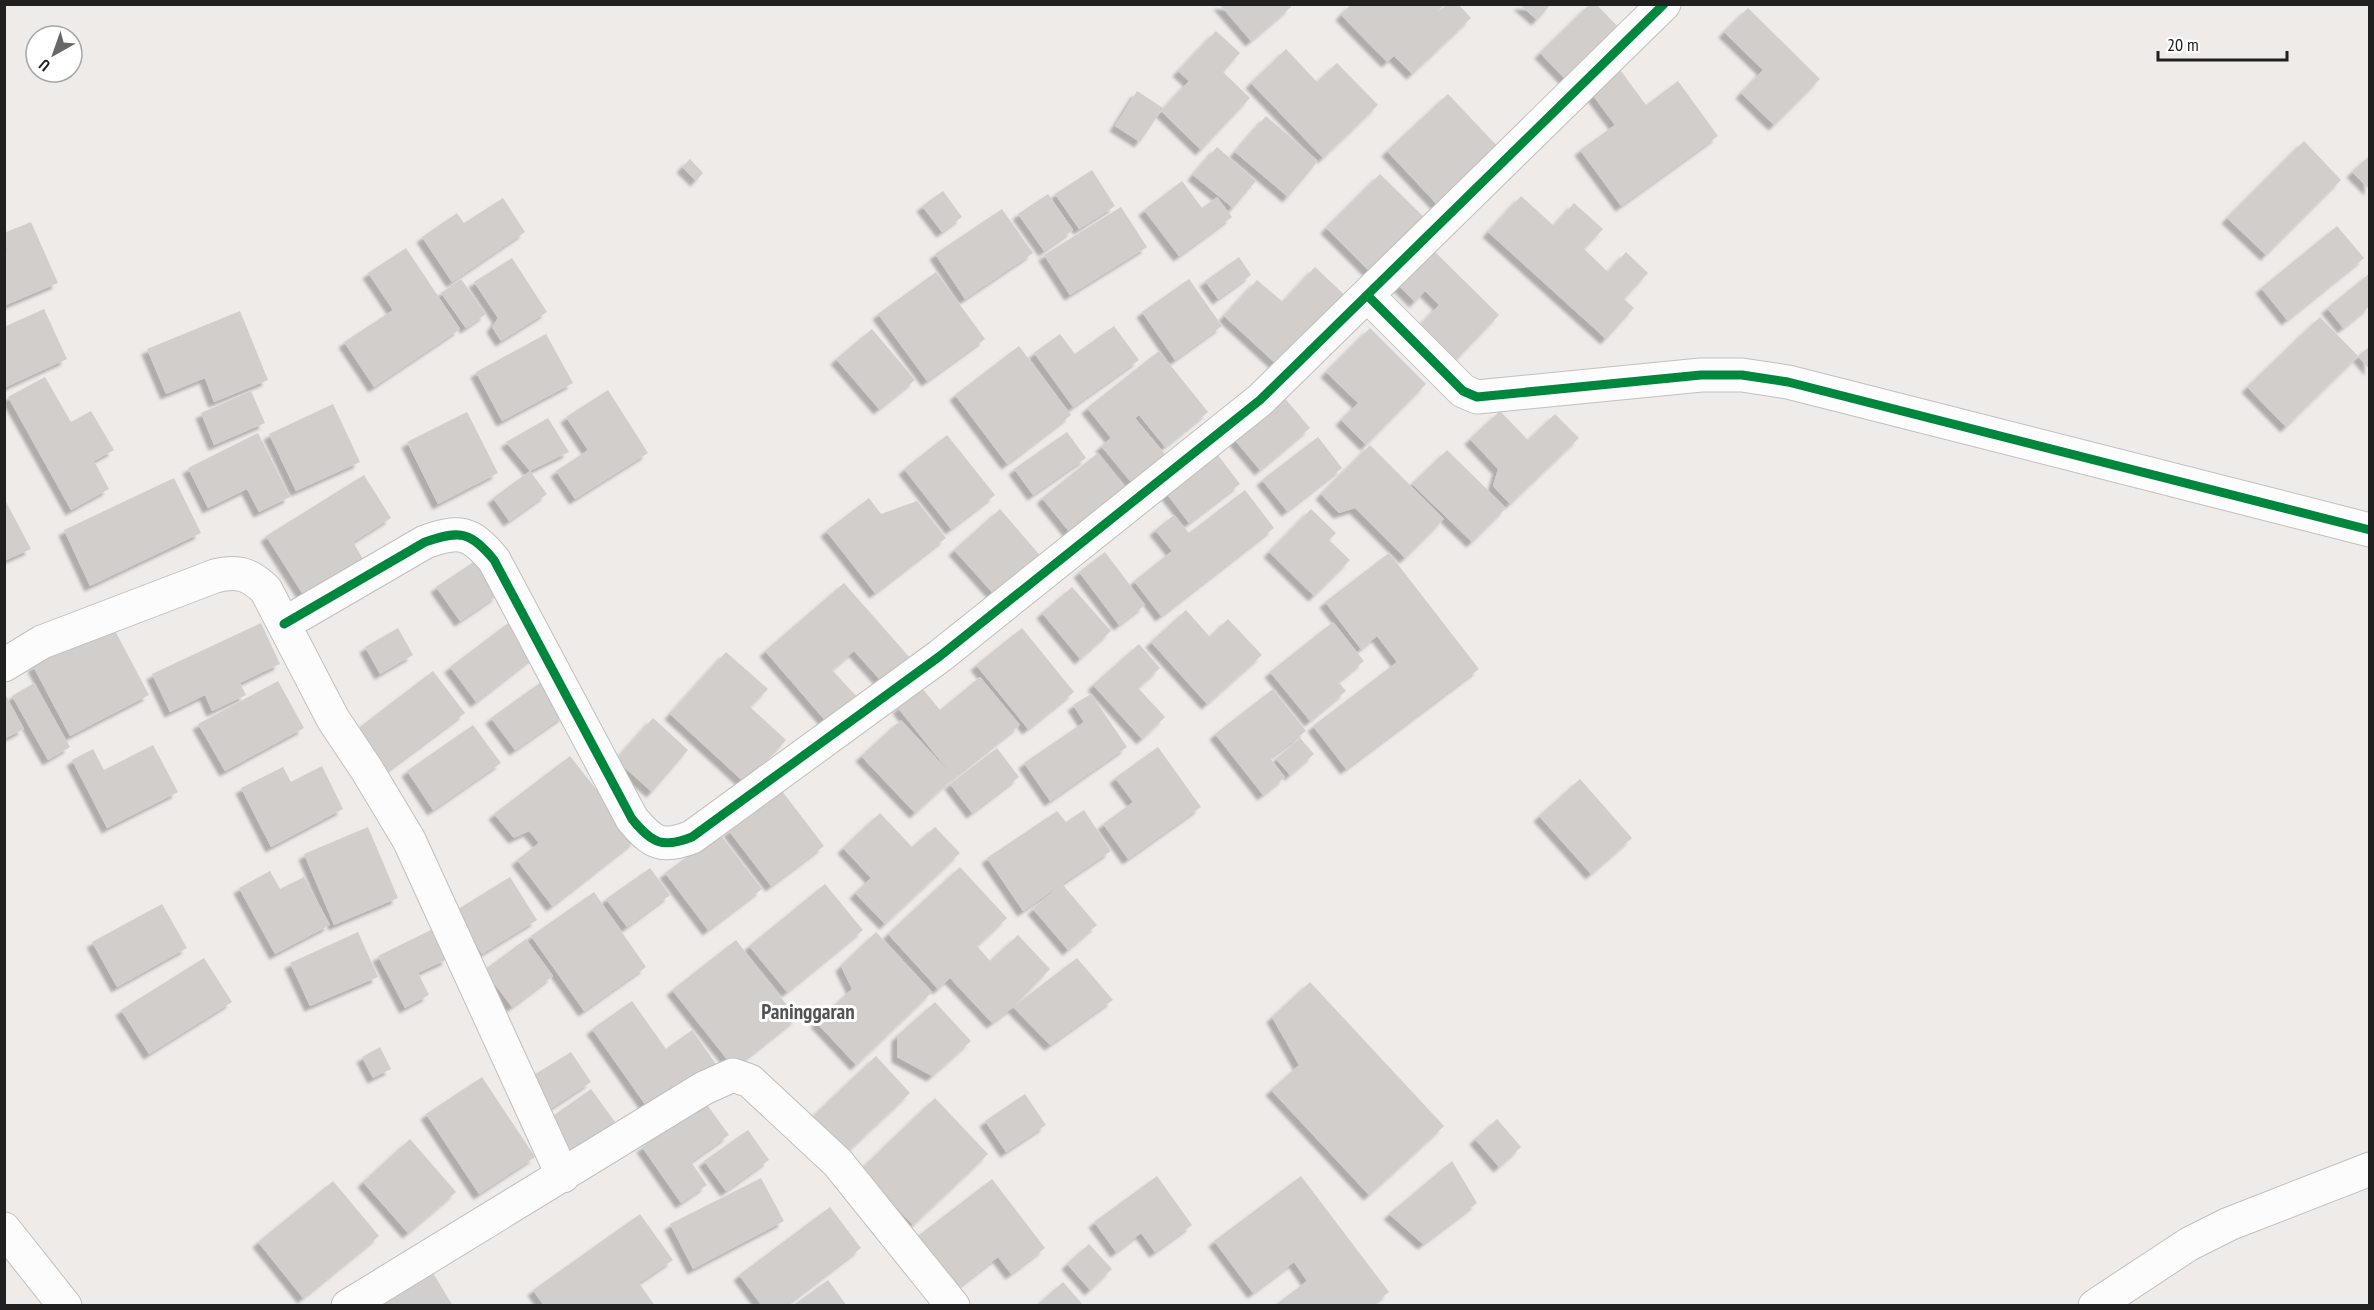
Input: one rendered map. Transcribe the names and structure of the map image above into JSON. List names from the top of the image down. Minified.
{"districts":["Paninggaran"],"scale_bar":"20 m","north":"bottom left"}
